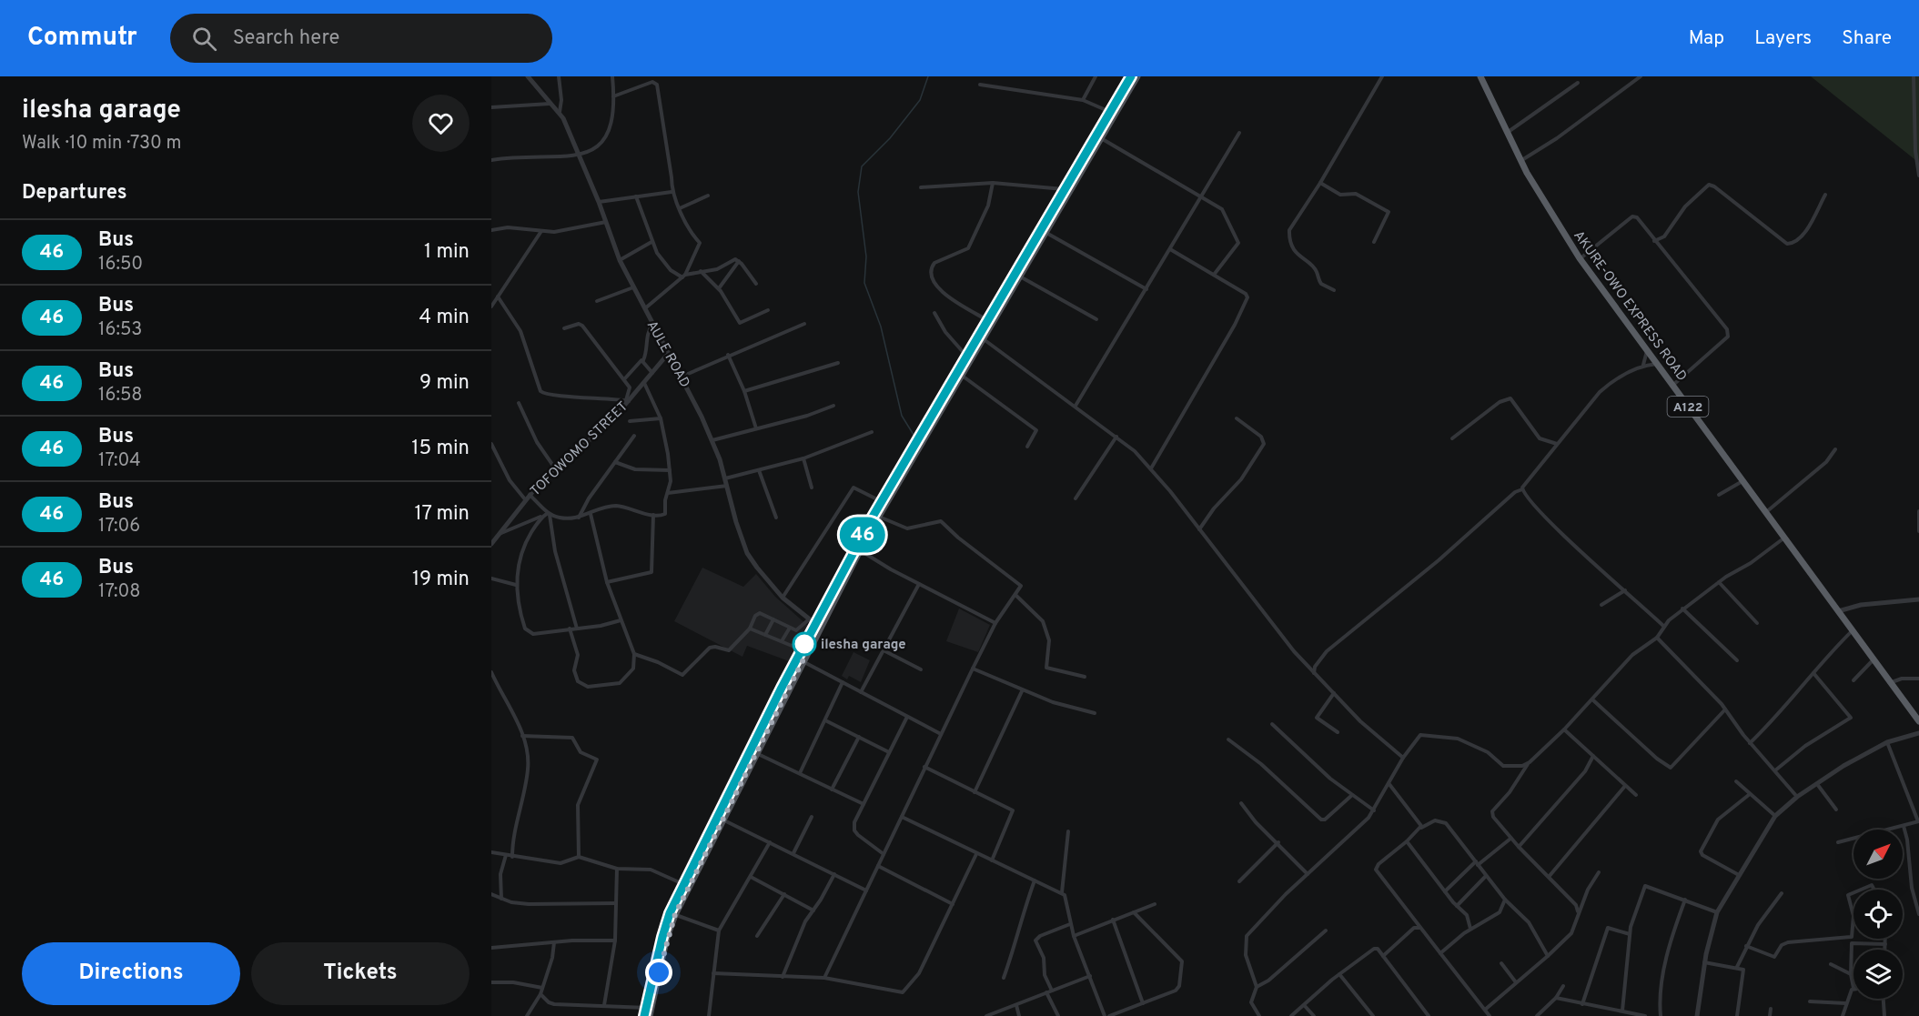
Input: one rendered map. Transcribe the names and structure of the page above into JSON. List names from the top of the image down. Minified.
{"streets":{"highway":["AKURE-OWO EXPRESS ROAD","A122"],"street":["AULE ROAD","TOFOWOMO STREET"]},"crossings":[["AULE ROAD","TOFOWOMO STREET"]],"places":["ilesha garage"],"lines":["bus line 46"],"north":"top right","page":{"header":"Commutr","search":"Search here","nav":["Map","Layers","Share"],"heading":[["ilesha garage","Walk · 10 min · 730 m"],"Departures"],"on_map":"46","list":[{"mark":"46","name":"Bus","note":"16:50","value":"1 min"},{"mark":"46","name":"Bus","note":"16:53","value":"4 min"},{"mark":"46","name":"Bus","note":"16:58","value":"9 min"},{"mark":"46","name":"Bus","note":"17:04","value":"15 min"},{"mark":"46","name":"Bus","note":"17:06","value":"17 min"},{"mark":"46","name":"Bus","note":"17:08","value":"19 min"}],"buttons":["Directions","Tickets"]}}
